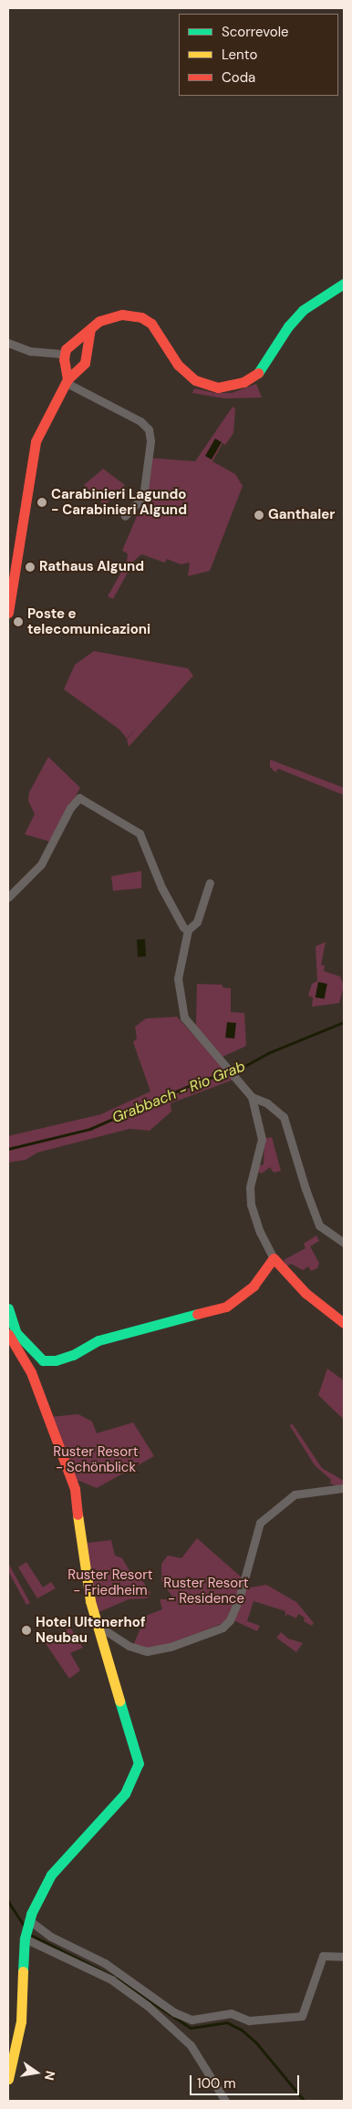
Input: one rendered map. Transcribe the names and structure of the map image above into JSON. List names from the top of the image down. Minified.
{"water":["Grabbach - Rio Grab"],"parks":["Ruster Resort - Schönblick","Ruster Resort - Friedheim","Ruster Resort - Residence"],"places":["Carabinieri Lagundo - Carabinieri Algund","Ganthaler","Rathaus Algund","Poste e telecomunicazioni","Hotel Ultenerhof Neubau"],"legend":["Scorrevole","Lento","Coda"],"scale_bar":"100 m","north":"right"}
